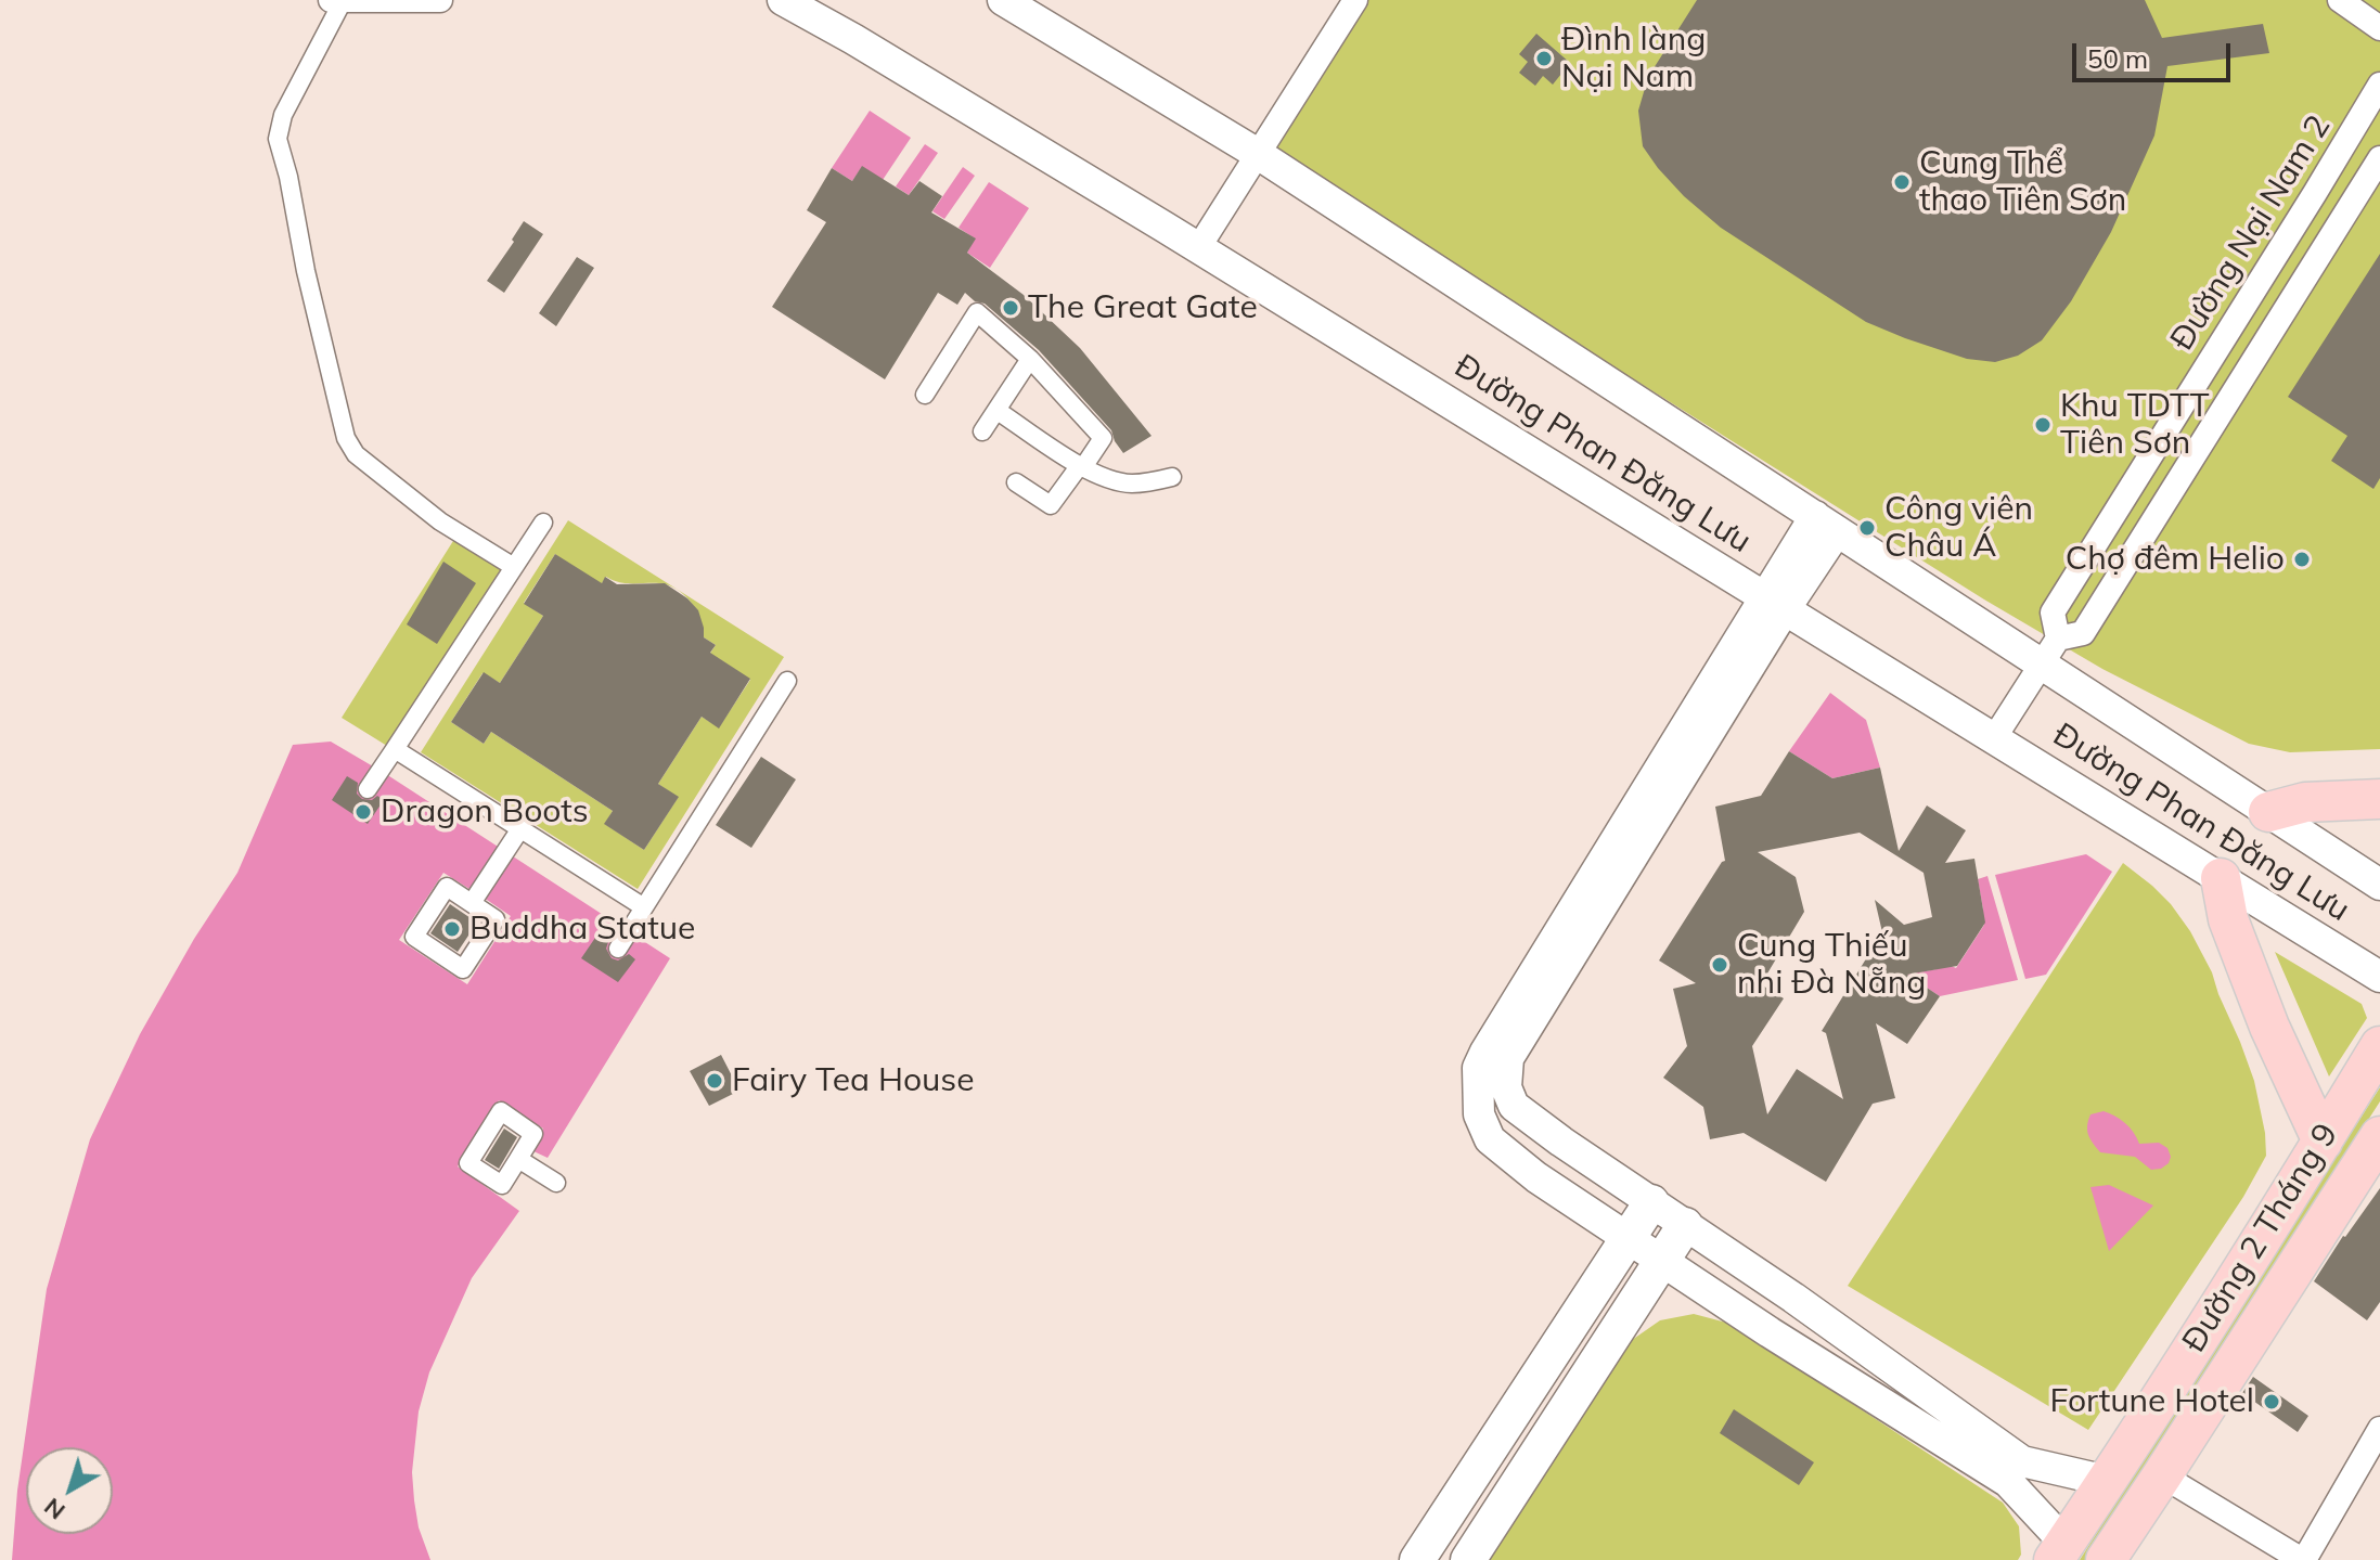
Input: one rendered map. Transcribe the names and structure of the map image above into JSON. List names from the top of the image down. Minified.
{"streets":{"main road":["Đường 2 Tháng 9"],"street":["Đường Nại Nam 2","Đường Phan Đăng Lưu"]},"crossings":[["Đường Nại Nam 2","Đường Phan Đăng Lưu"]],"places":["Đình làng Nại Nam","Cung Thể thao Tiên Sơn","The Great Gate","Khu TDTT Tiên Sơn","Công viên Châu Á","Chợ đêm Helio","Dragon Boots","Buddha Statue","Cung Thiếu nhi Đà Nẵng","Fairy Tea House","Fortune Hotel"],"scale_bar":"50 m","north":"bottom left"}
